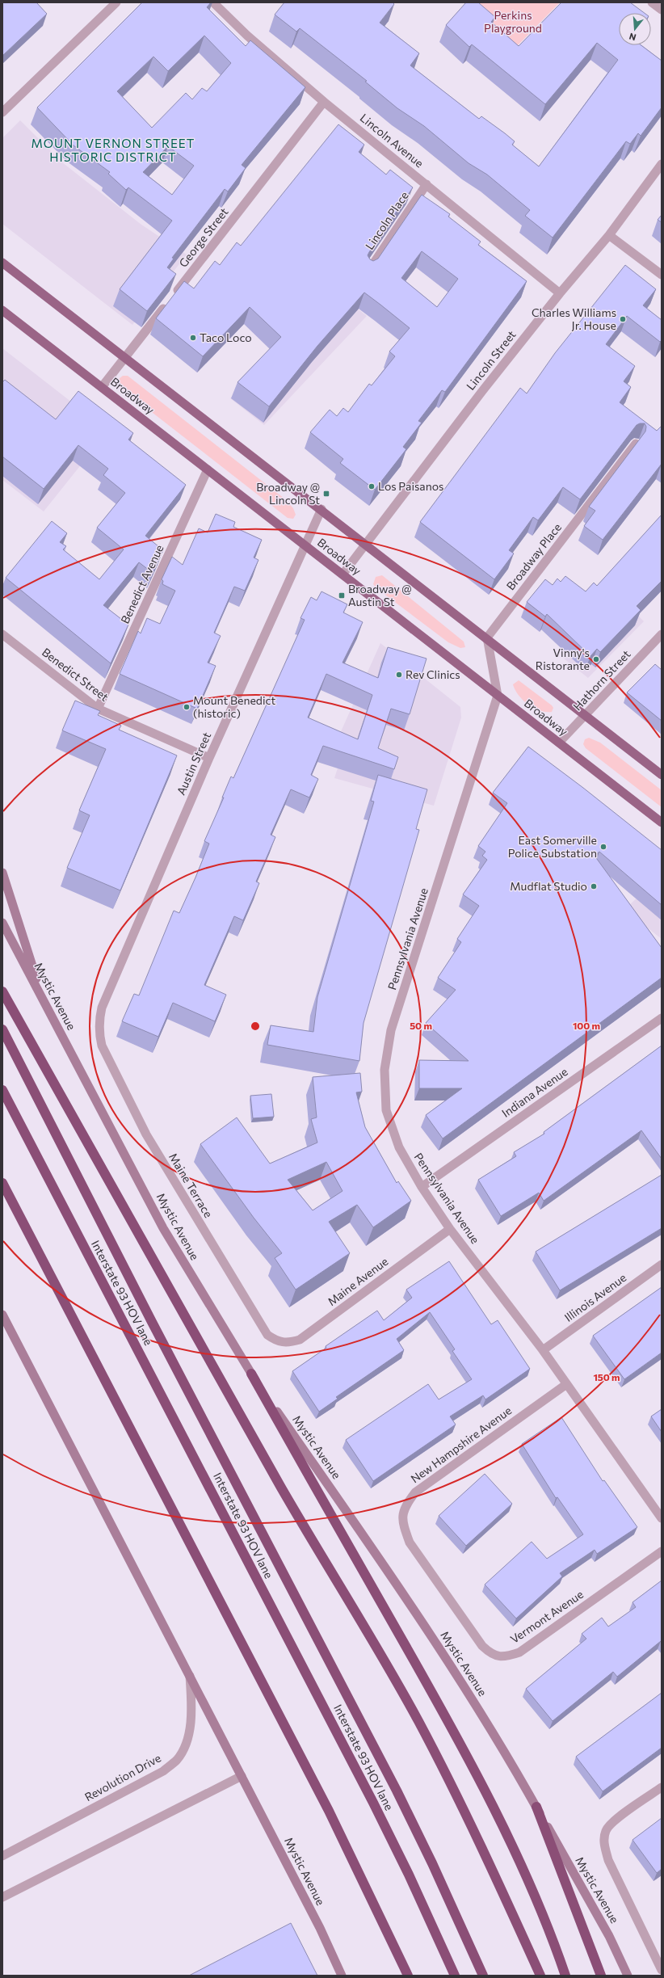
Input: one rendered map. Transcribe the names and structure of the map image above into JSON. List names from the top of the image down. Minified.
{"streets":{"highway":["Interstate 93 HOV lane"],"main road":["Broadway","Mystic Avenue"],"street":["Lincoln Avenue","Lincoln Place","George Street","Lincoln Street","Broadway Place","Benedict Avenue","Benedict Street","Hathorn Street","Austin Street","Pennsylvania Avenue","Indiana Avenue","Maine Terrace","Maine Avenue","Illinois Avenue","New Hampshire Avenue","Vermont Avenue","Revolution Drive"]},"crossings":[["Lincoln Avenue","Lincoln Place"],["Lincoln Avenue","George Street"],["Lincoln Avenue","Lincoln Street"],["George Street","Broadway"],["Lincoln Street","Broadway"],["Broadway","Benedict Avenue"],["Broadway","Hathorn Street"],["Broadway","Austin Street"],["Broadway","Pennsylvania Avenue"],["Benedict Avenue","Benedict Street"],["Benedict Street","Austin Street"],["Austin Street","Maine Terrace"],["Pennsylvania Avenue","Indiana Avenue"],["Pennsylvania Avenue","Maine Avenue"],["Pennsylvania Avenue","Illinois Avenue"],["Pennsylvania Avenue","New Hampshire Avenue"],["Mystic Avenue","Revolution Drive"],["Maine Terrace","Maine Avenue"],["New Hampshire Avenue","Vermont Avenue"]],"districts":["MOUNT VERNON STREET HISTORIC DISTRICT"],"parks":["Perkins Playground"],"places":{"other":["Charles Williams Jr. House","Taco Loco","Los Paisanos","Vinny's Ristorante","Rev Clinics","Mount Benedict (historic)","East Somerville Police Substation","Mudflat Studio"],"transit":["Broadway @ Lincoln St","Broadway @ Austin St"]},"north":"bottom","rings":["50 m","100 m","150 m"]}
